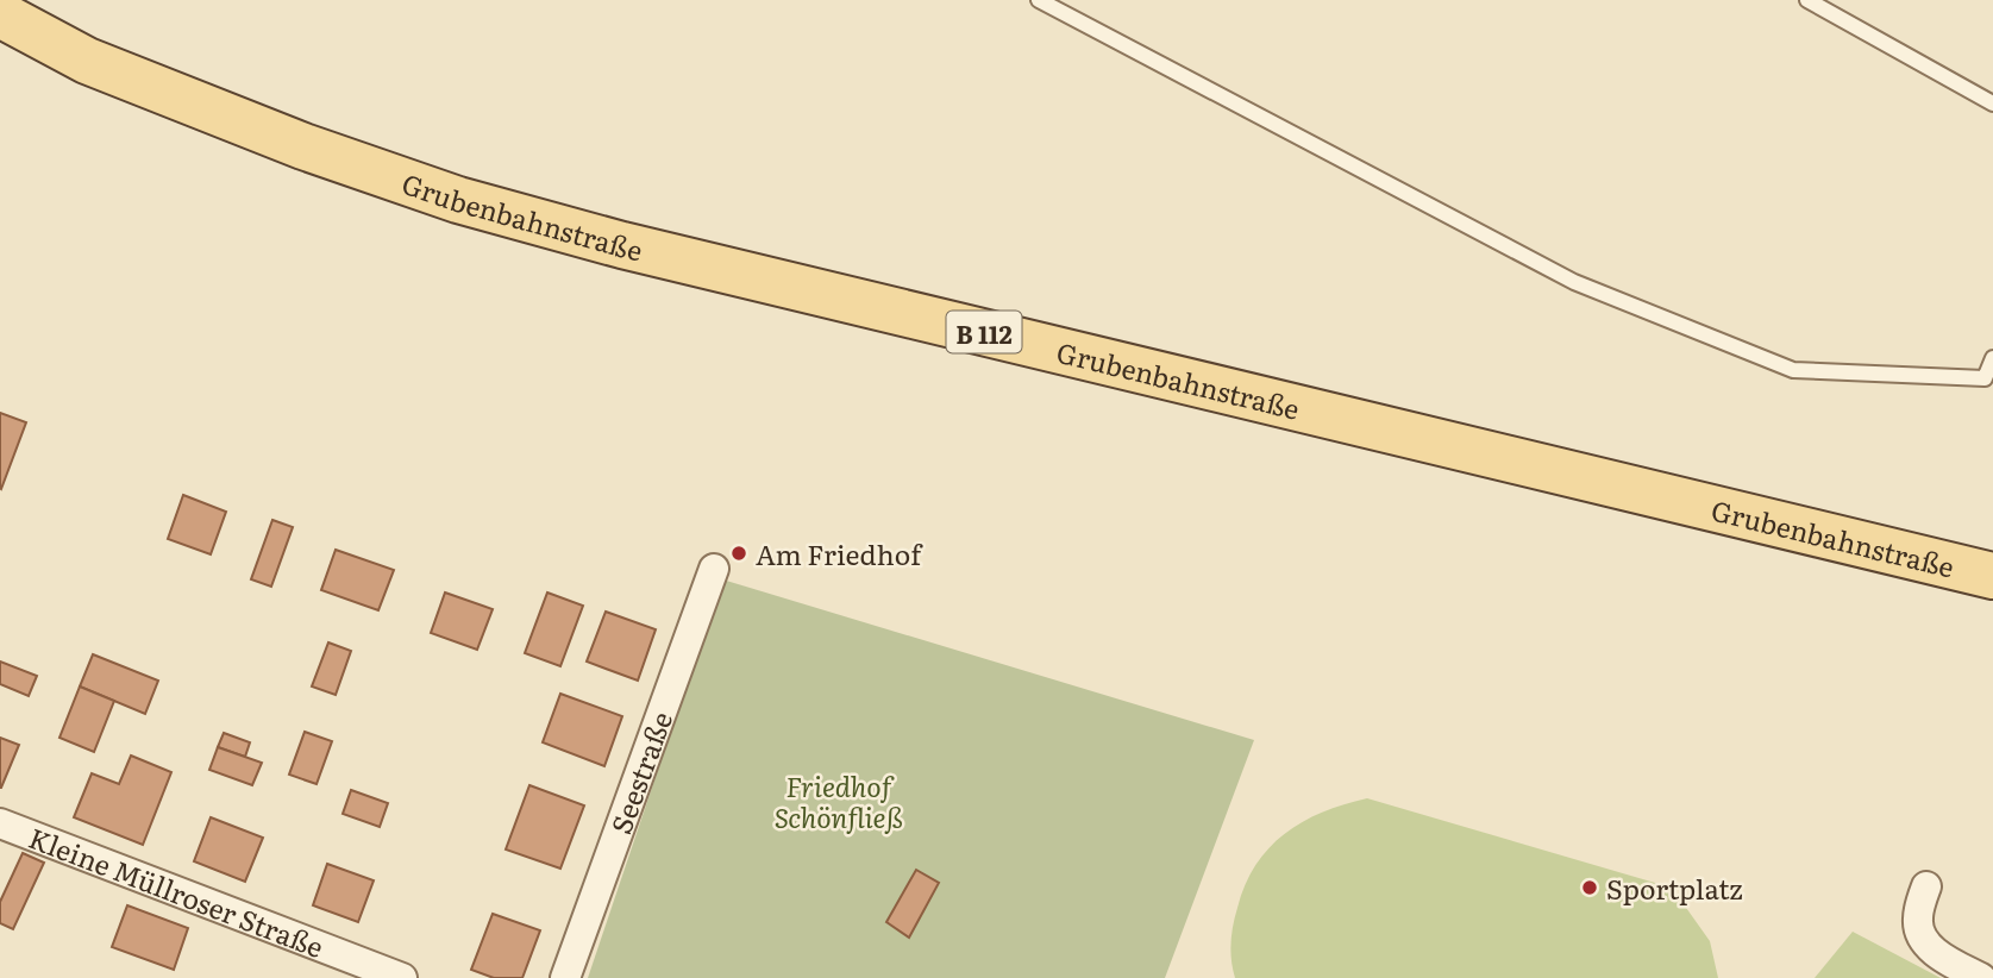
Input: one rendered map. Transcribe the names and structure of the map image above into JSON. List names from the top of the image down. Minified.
{"streets":{"main road":["Grubenbahnstraße","B 112"],"street":["Seestraße","Kleine Müllroser Straße"]},"parks":["Friedhof Schönfließ"],"places":["Am Friedhof","Sportplatz"]}
